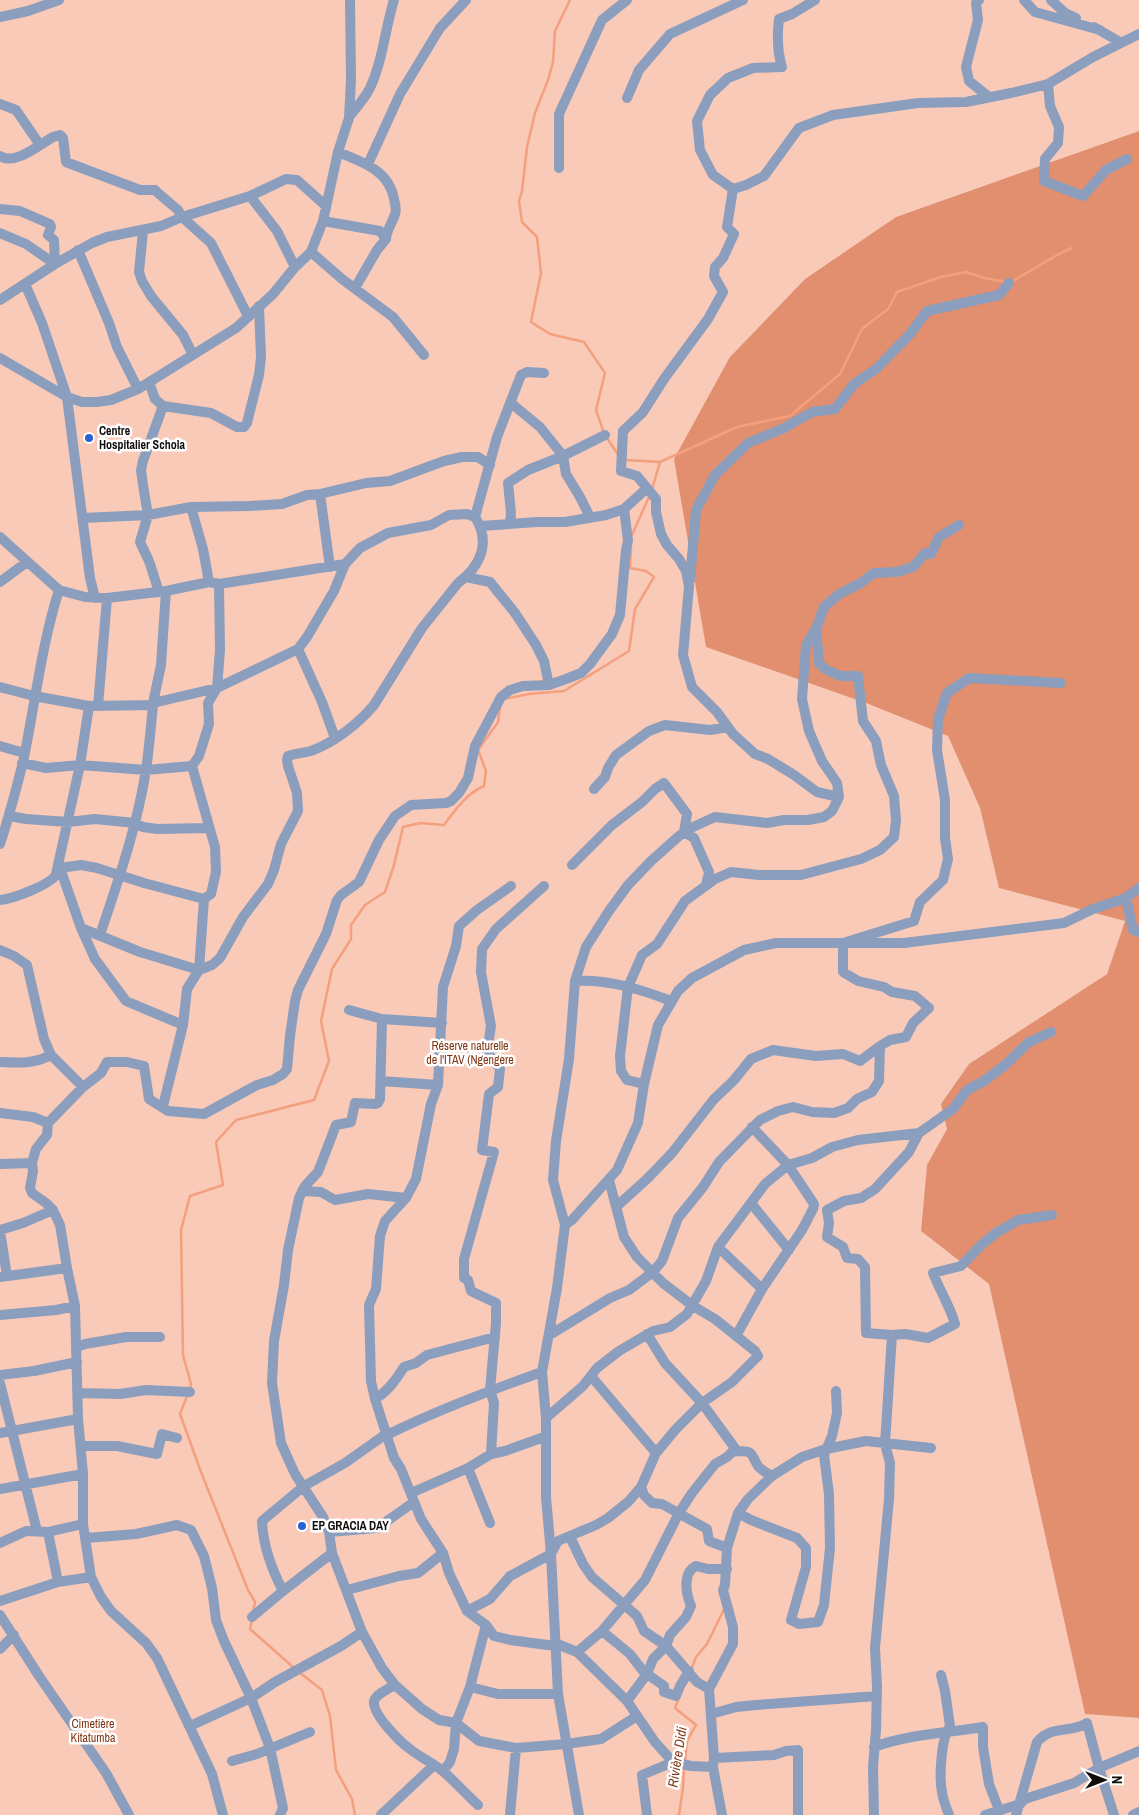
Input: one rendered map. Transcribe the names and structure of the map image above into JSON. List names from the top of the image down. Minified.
{"water":["Rivière Didi"],"parks":["Réserve naturelle de l'ITAV (Ngengere","Cimetière Kitatumba"],"places":["Centre Hospitalier Schola","EP GRACIA DAY"],"north":"right"}
